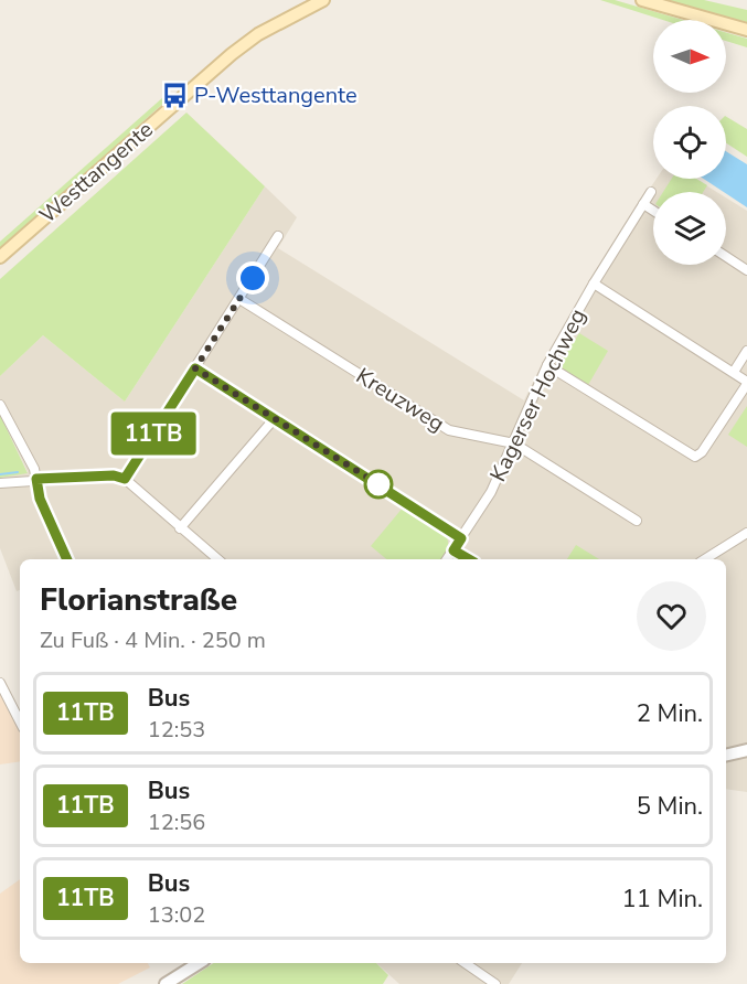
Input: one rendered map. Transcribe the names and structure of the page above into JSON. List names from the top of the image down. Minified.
{"streets":{"main road":["Westtangente"],"street":["Kagerser Hochweg","Kreuzweg"]},"crossings":[["Kagerser Hochweg","Kreuzweg"]],"places":{"bus stop":["P-Westtangente"]},"lines":["bus line 11TB"],"north":"right","page":{"on_map":"11TB","heading":["Florianstraße","Zu Fuß · 4 Min. · 250 m"],"list":[{"mark":"11TB","name":"Bus","note":"12:53","value":"2 Min."},{"mark":"11TB","name":"Bus","note":"12:56","value":"5 Min."},{"mark":"11TB","name":"Bus","note":"13:02","value":"11 Min."}]}}
